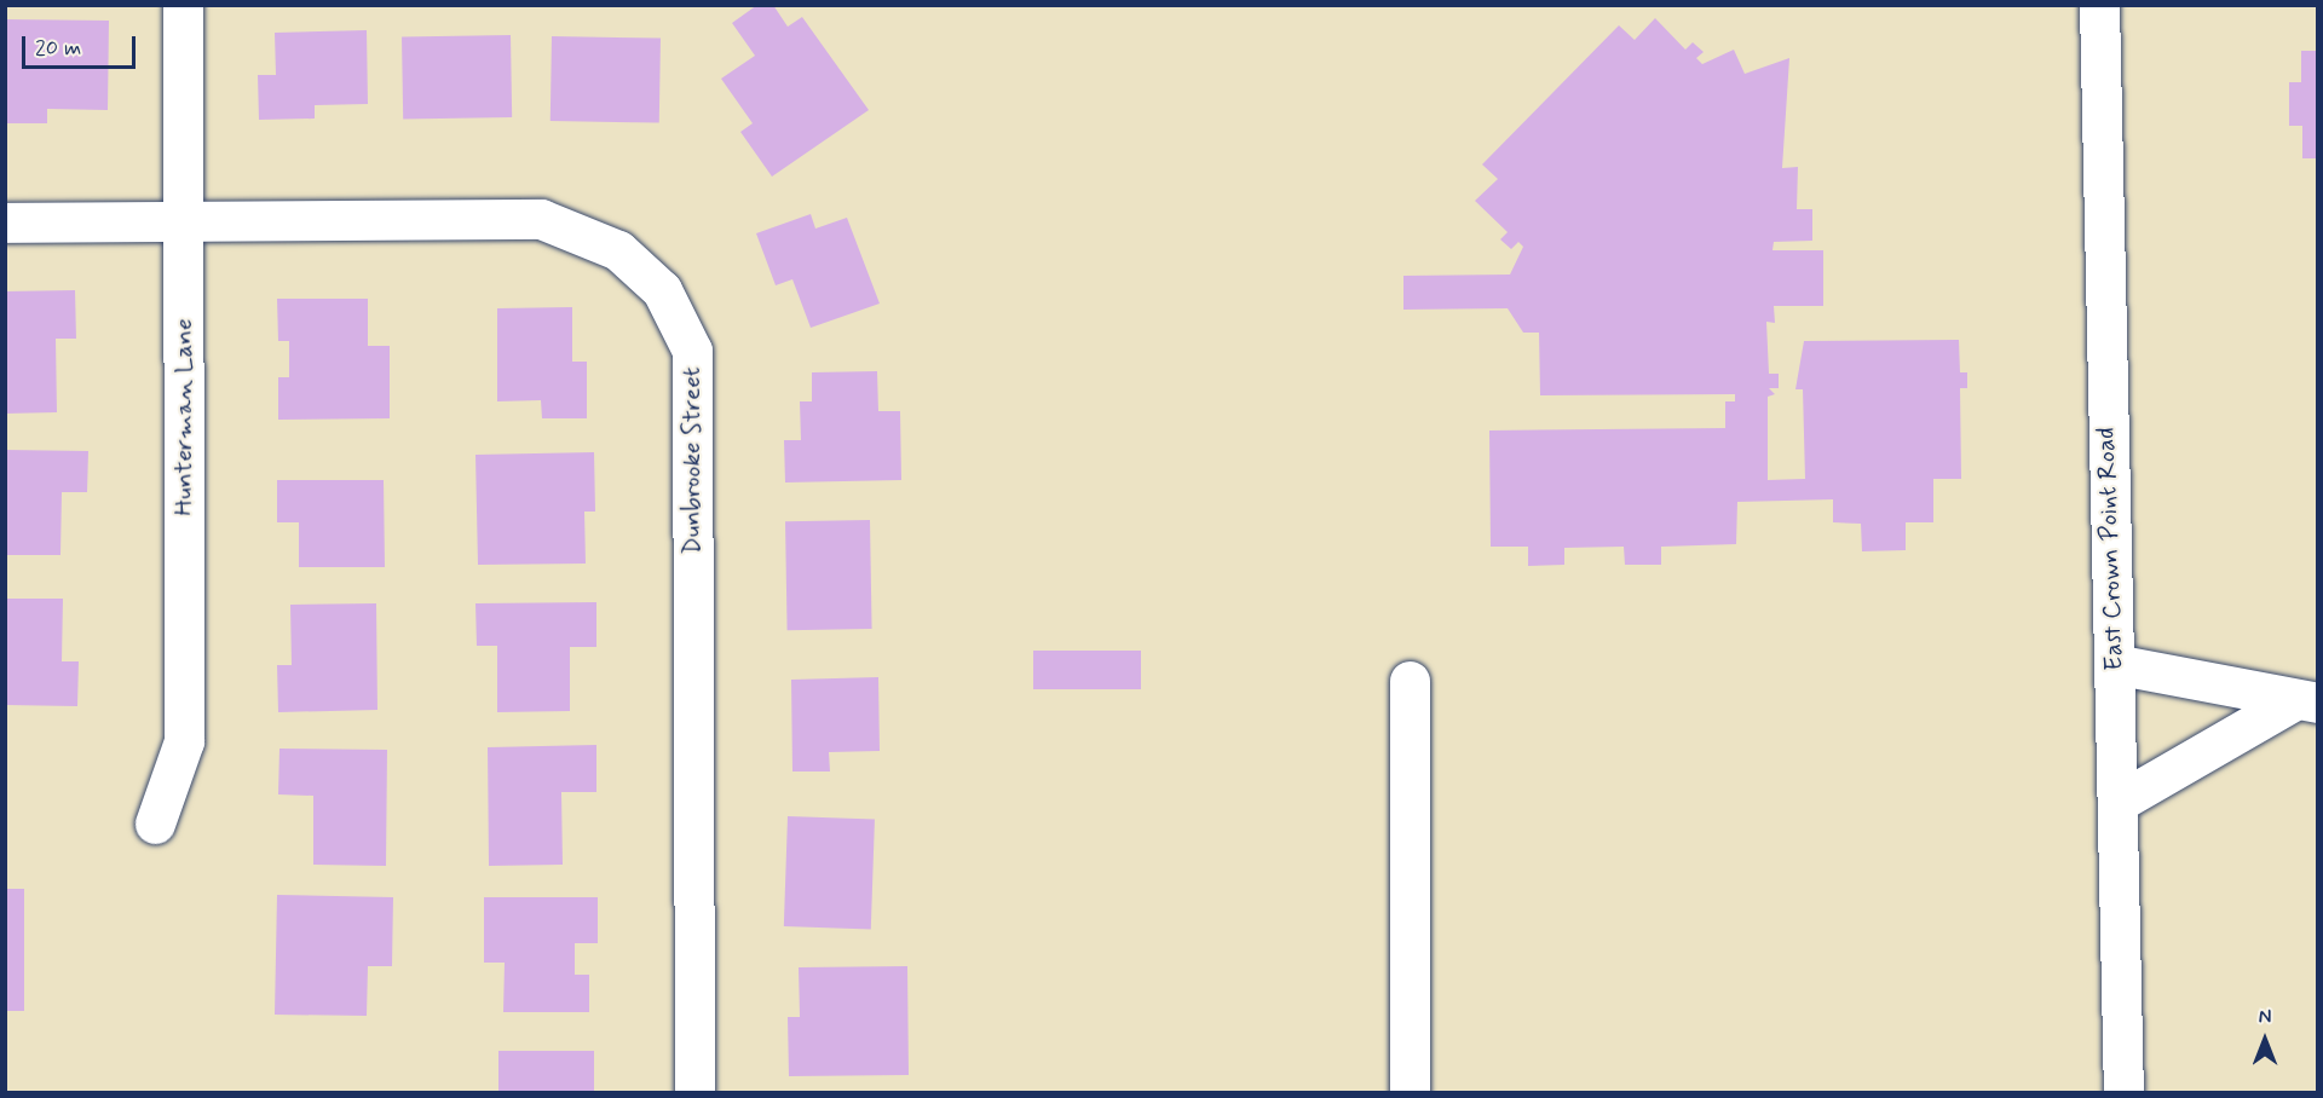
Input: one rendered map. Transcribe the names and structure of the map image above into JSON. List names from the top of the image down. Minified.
{"streets":{"street":["Hunterman Lane","Dunbrooke Street","East Crown Point Road"]},"crossings":[["Hunterman Lane","Dunbrooke Street"]],"scale_bar":"20 m","north":"top"}
